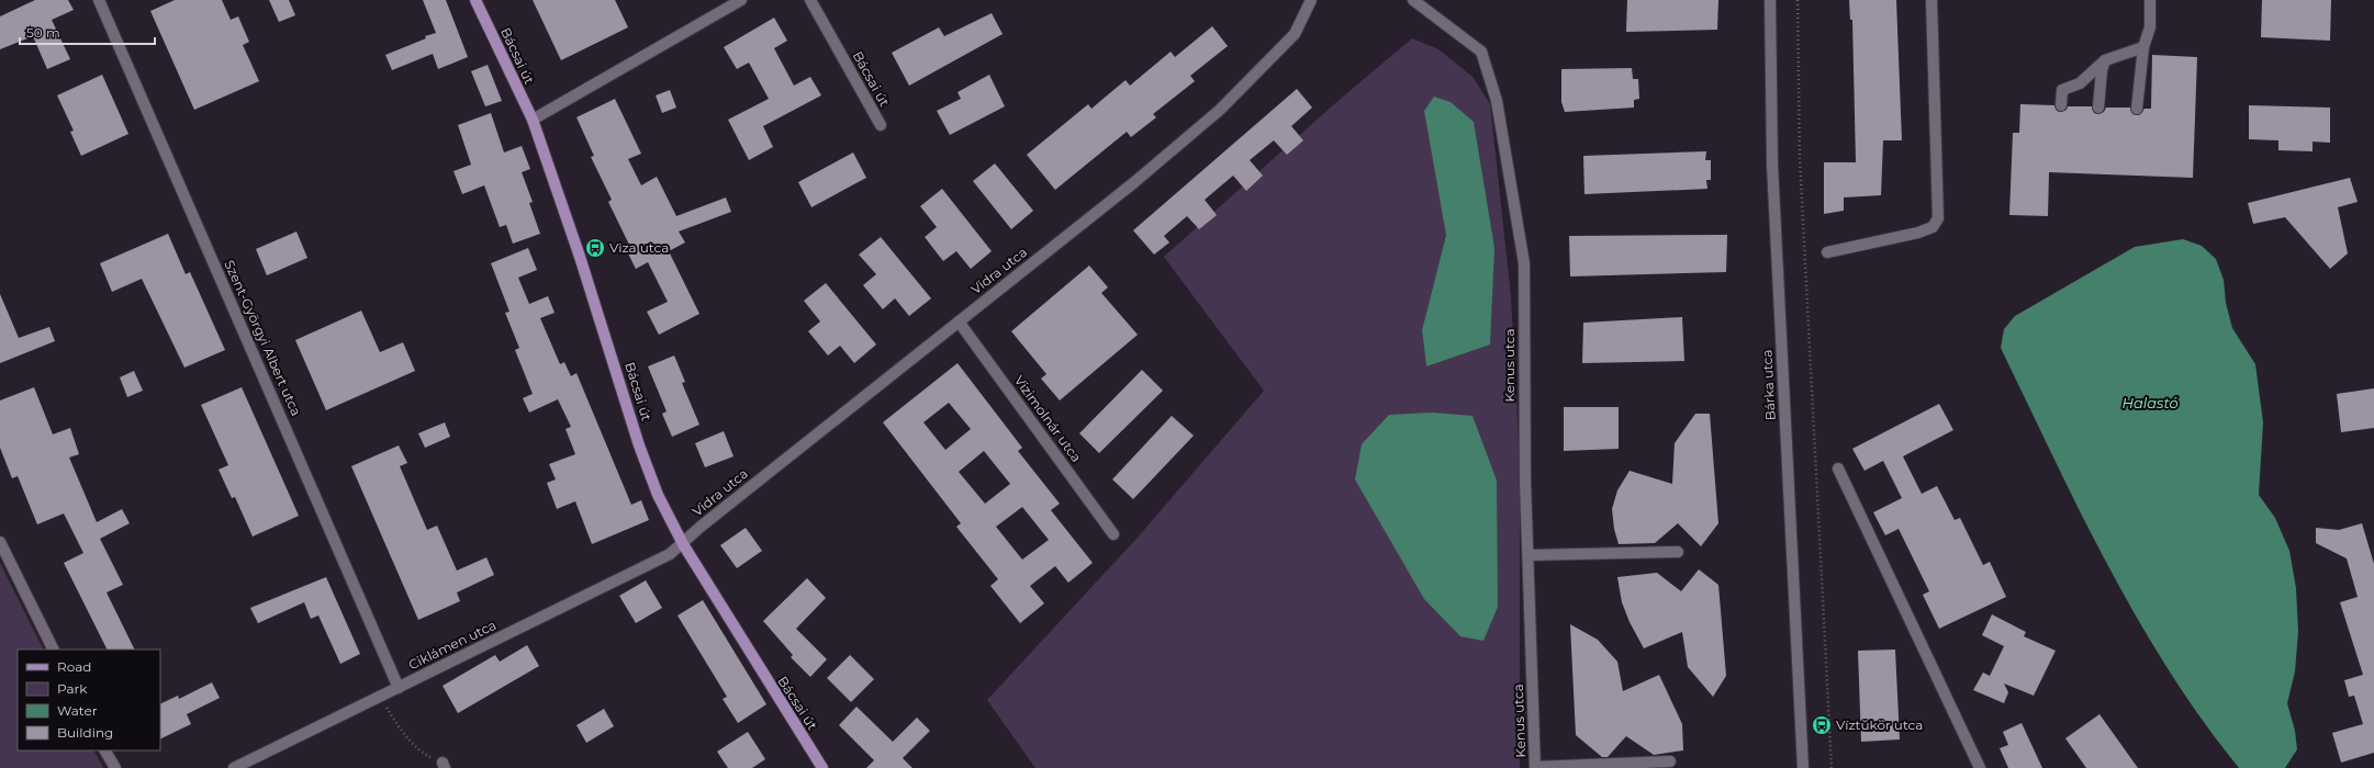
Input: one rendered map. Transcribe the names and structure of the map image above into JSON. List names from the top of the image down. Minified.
{"streets":{"main road":["Bácsai út"],"street":["Vidra utca","Szent-Györgyi Albert utca","Kenus utca","Bárka utca","Vizimolnár utca","Ciklámen utca"]},"crossings":[["Bácsai út","Vidra utca"],["Bácsai út","Ciklámen utca"],["Vidra utca","Vizimolnár utca"],["Vidra utca","Ciklámen utca"],["Szent-Györgyi Albert utca","Ciklámen utca"]],"water":["Halastó"],"places":{"bus stop":["Viza utca","Víztükör utca"]},"legend":["Road","Park","Water","Building"],"scale_bar":"50 m"}
